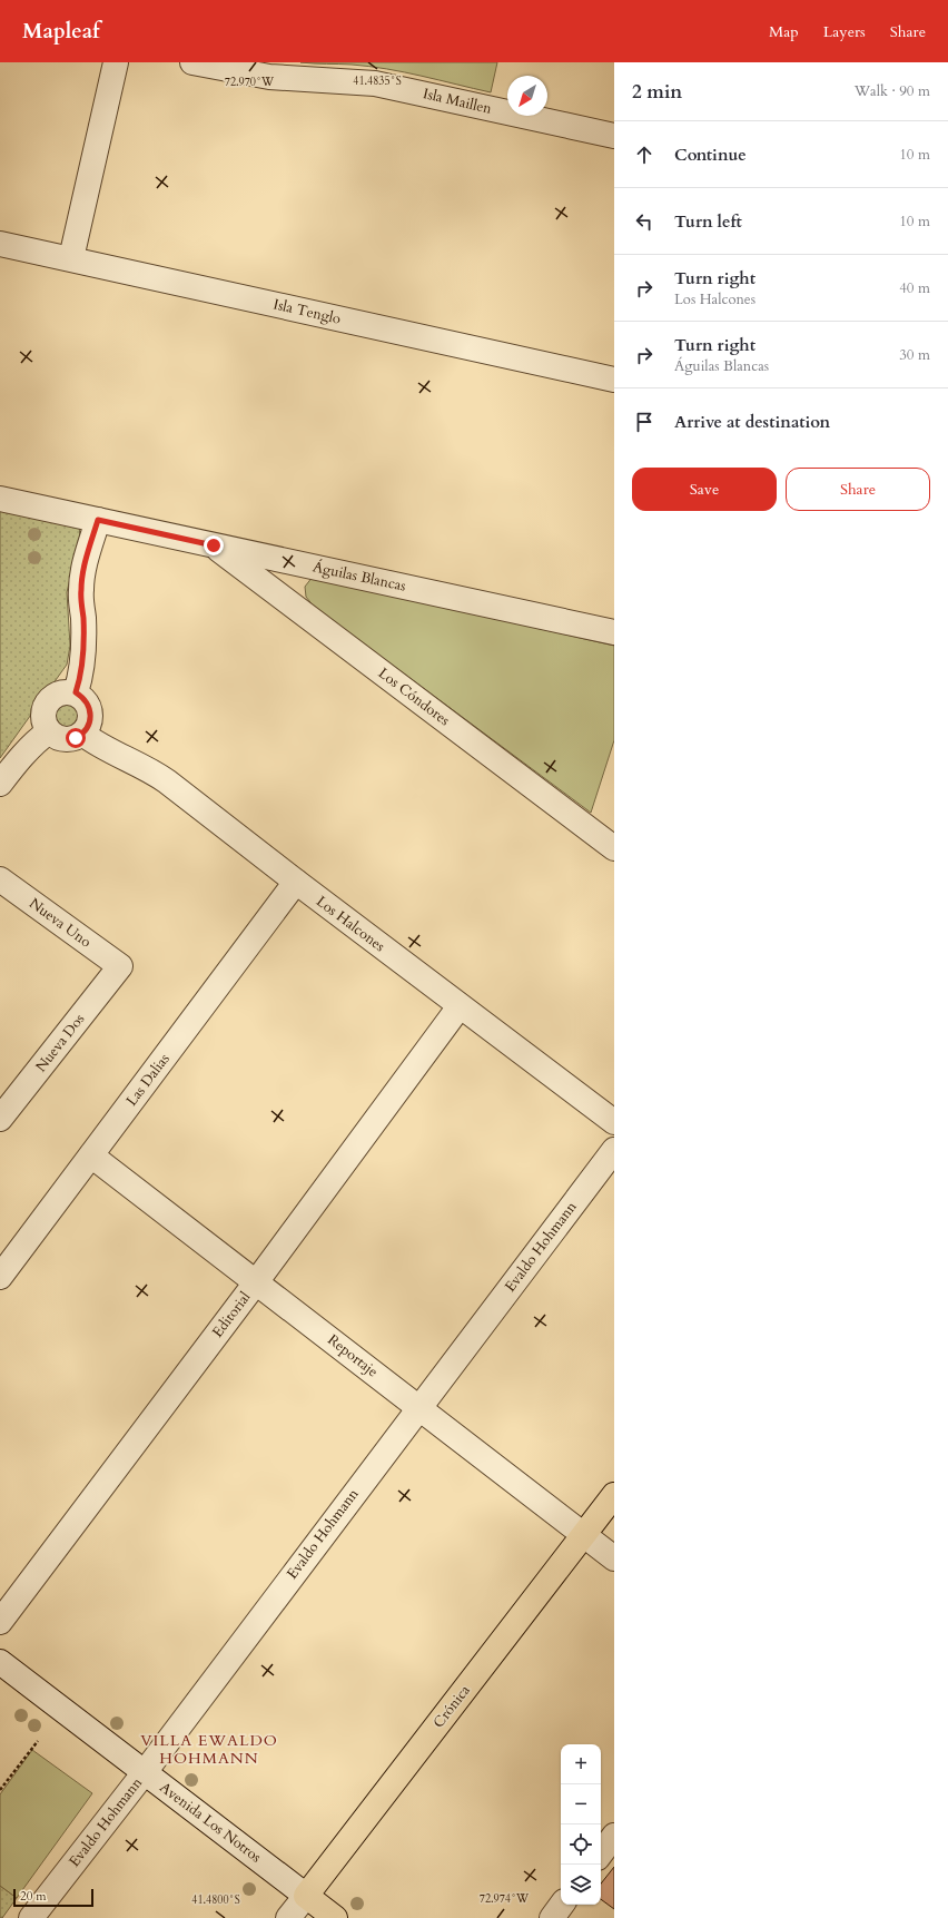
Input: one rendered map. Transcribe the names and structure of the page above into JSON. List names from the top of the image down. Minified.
{"streets":{"main road":["Crónica","Avenida Los Notros"],"street":["Isla Maillen","Isla Tenglo","Águilas Blancas","Los Cóndores","Nueva Uno","Los Halcones","Nueva Dos","Las Dalias","Evaldo Hohmann","Editorial","Reportaje"]},"crossings":[["Águilas Blancas","Los Cóndores"],["Nueva Uno","Nueva Dos"],["Los Halcones","Las Dalias"],["Los Halcones","Editorial"],["Las Dalias","Reportaje"],["Evaldo Hohmann","Reportaje"],["Evaldo Hohmann","Avenida Los Notros"],["Editorial","Reportaje"],["Reportaje","Crónica"],["Crónica","Avenida Los Notros"]],"districts":["VILLA EWALDO HOHMANN"],"scale_bar":"20 m","north":"bottom left","page":{"header":"Mapleaf","nav":["Map","Layers","Share"],"heading":["2 min","Walk · 90 m"],"list":[["Continue","10 m"],["Turn left","10 m"],["Turn right","Los Halcones","40 m"],["Turn right","Águilas Blancas","30 m"],"Arrive at destination"],"buttons":["Save","Share"],"map_buttons":["+","−"],"scale":"20 m"},"coordinates":["41.4835°S","72.970°W","72.974°W","41.4800°S"]}
